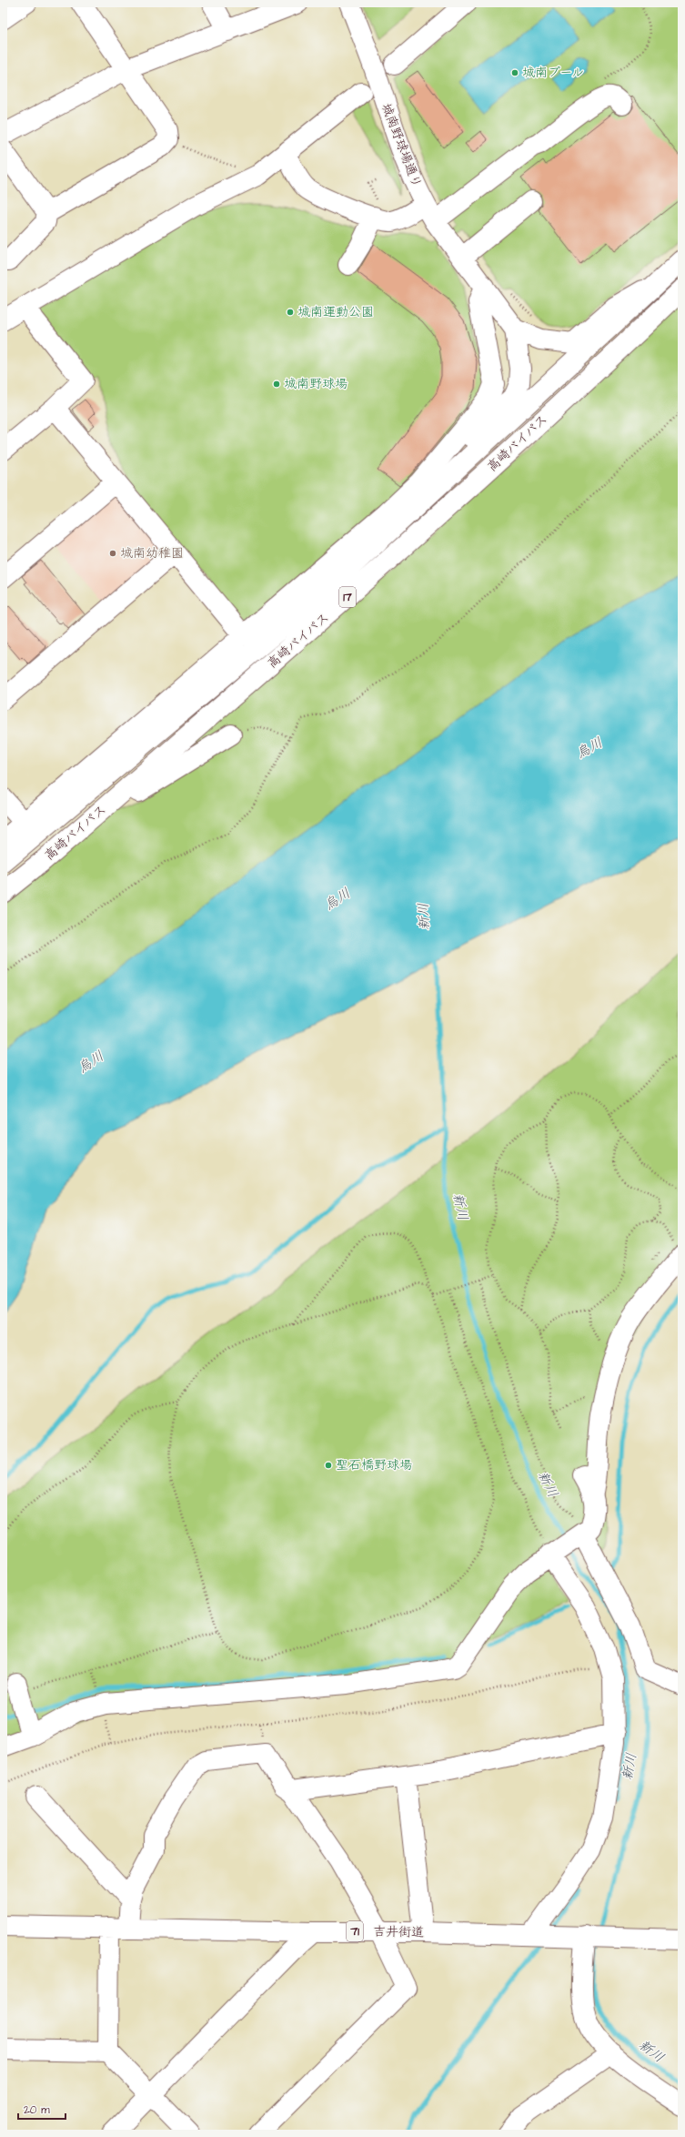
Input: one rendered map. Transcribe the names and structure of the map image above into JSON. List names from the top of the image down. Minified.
{"streets":{"main road":["城南野球場通り","高崎バイパス","17","71","吉井街道"]},"water":["烏川","新川"],"places":["城南プール","城南運動公園","城南野球場","城南幼稚園","聖石橋野球場"],"scale_bar":"20 m"}
